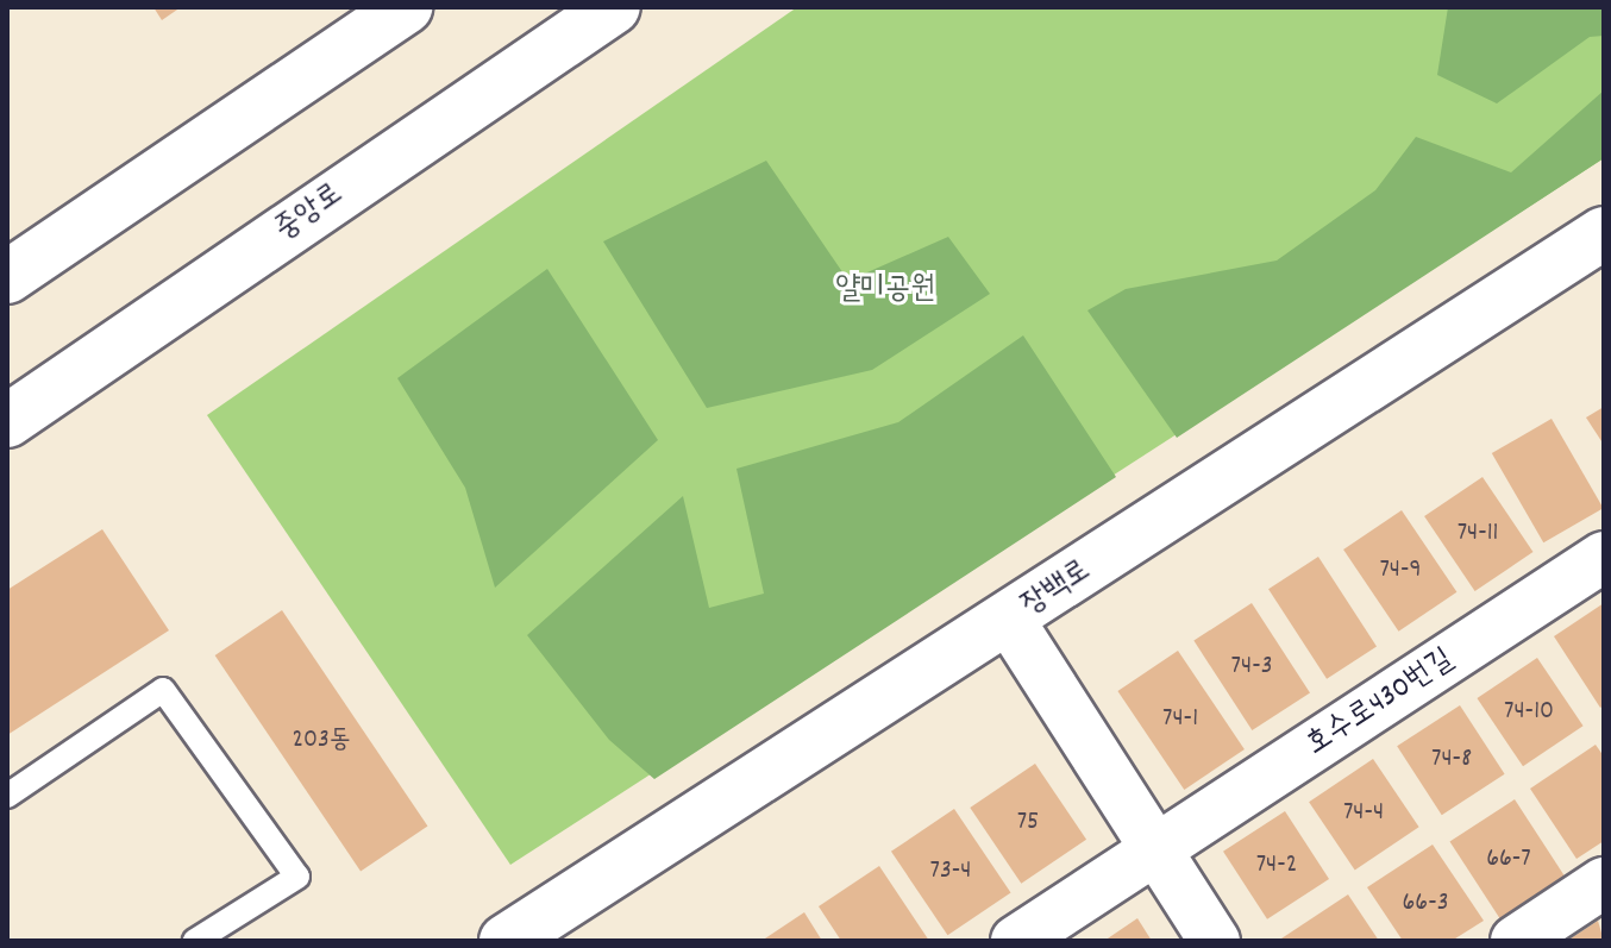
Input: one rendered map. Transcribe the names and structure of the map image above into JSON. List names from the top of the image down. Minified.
{"streets":{"street":["중앙로","장백로","호수로430번길"]},"parks":["얄미공원"],"house_numbers":["74-11","74-9","74-3","74-10","74-1","203동","74-8","74-4","75","66-7","74-2","73-4","66-3"]}
